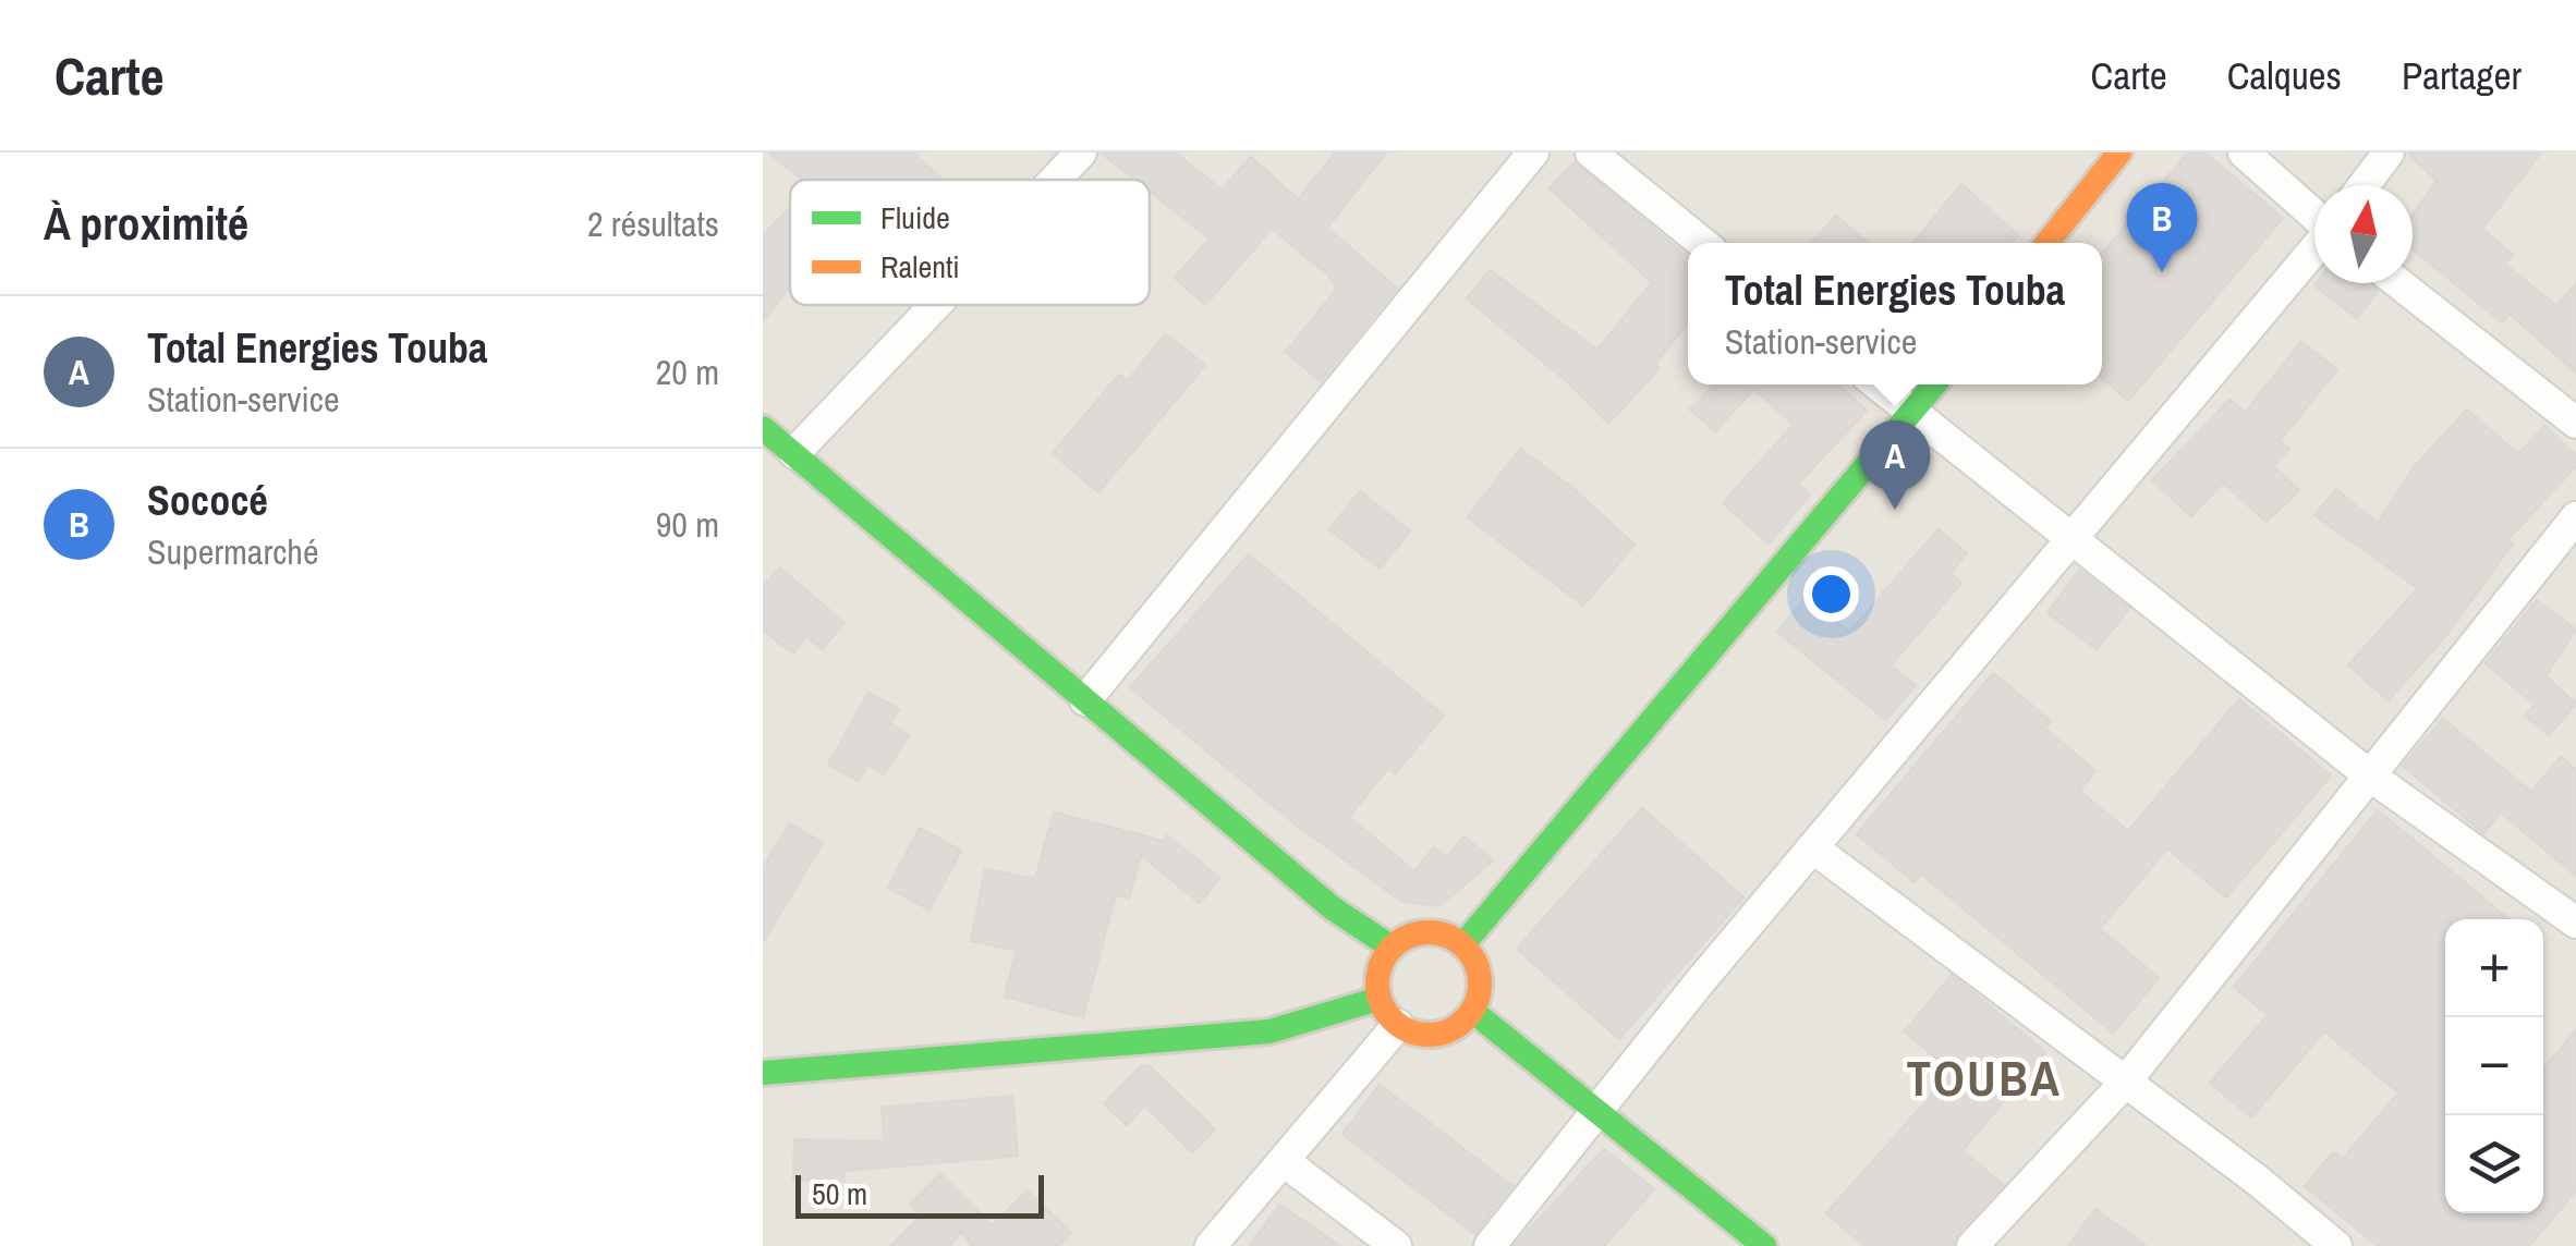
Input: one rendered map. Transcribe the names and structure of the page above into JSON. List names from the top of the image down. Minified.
{"districts":["TOUBA"],"legend":["Fluide","Ralenti"],"scale_bar":"50 m","north":"top","page":{"header":"Carte","nav":["Carte","Calques","Partager"],"heading":["À proximité","2 résultats"],"pins":["B","A"],"popup":["Total Energies Touba","Station-service"],"list":[{"mark":"A","name":"Total Energies Touba","note":"Station-service","value":"20 m"},{"mark":"B","name":"Sococé","note":"Supermarché","value":"90 m"}],"map_buttons":["+","−"],"scale":"50 m"}}
